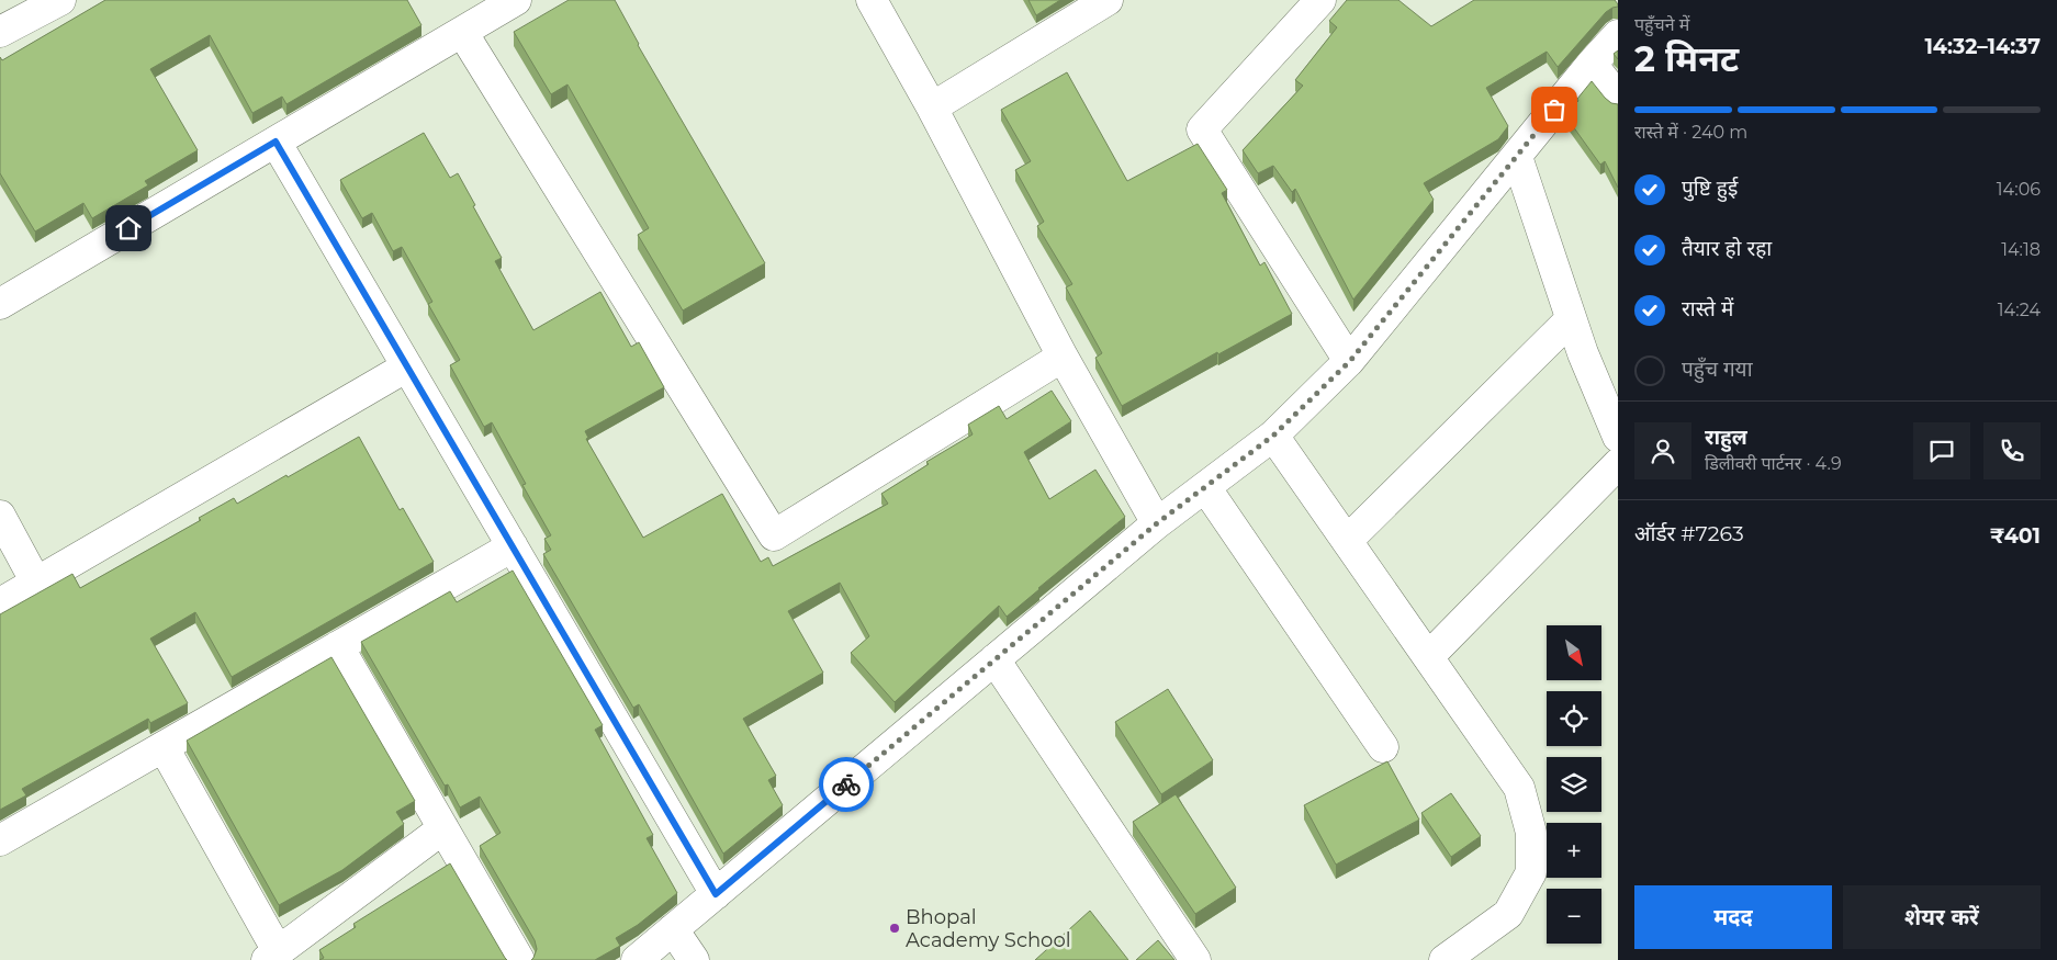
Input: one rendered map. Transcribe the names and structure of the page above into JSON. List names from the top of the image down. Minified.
{"places":["Bhopal Academy School"],"north":"bottom right","page":{"heading":["2 मिनट","पहुँचने में","14:32–14:37"],"panel":["राहुल","डिलीवरी पार्टनर · 4.9","ऑर्डर #7263","₹401"],"bar":"रास्ते में · 240 m","list":[["पुष्टि हुई","14:06"],["तैयार हो रहा","14:18"],["रास्ते में","14:24"],"पहुँच गया"],"map_buttons":["+","−"],"buttons":["मदद","शेयर करें"]}}
